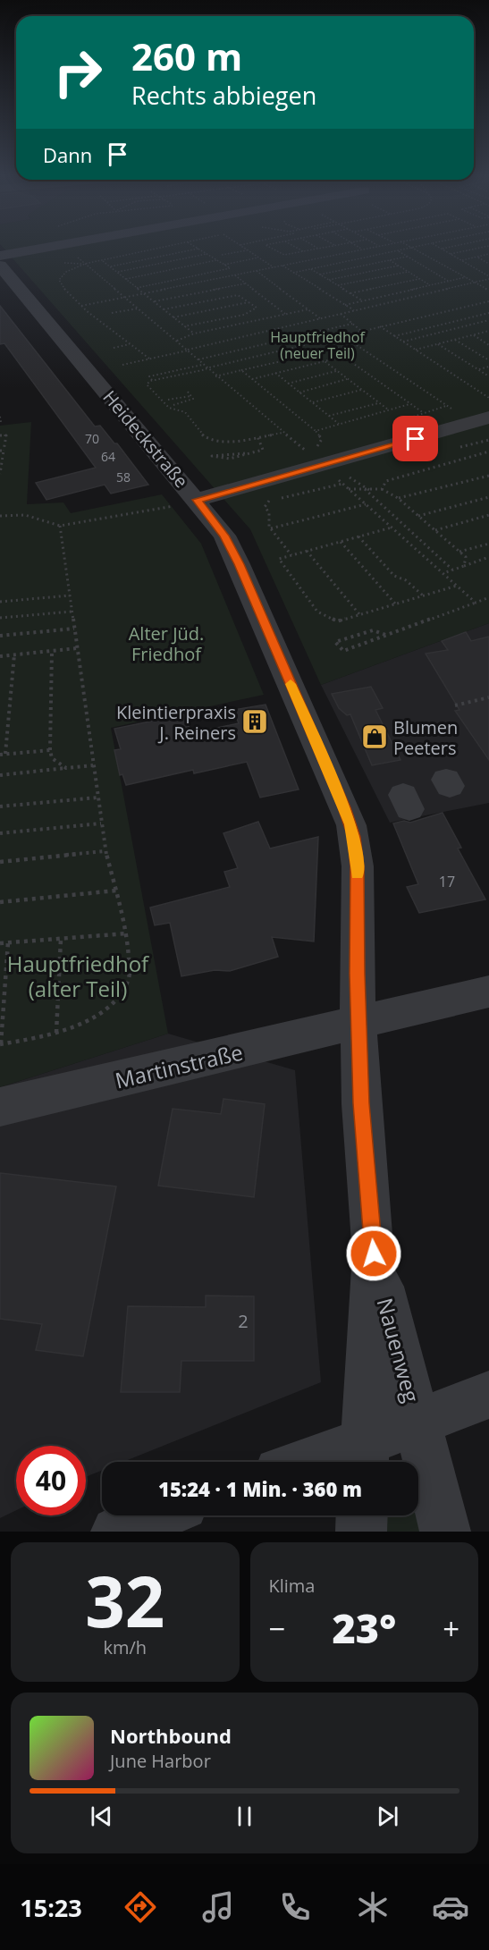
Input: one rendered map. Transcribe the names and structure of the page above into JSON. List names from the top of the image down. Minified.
{"streets":{"street":["Heideckstraße","Martinstraße","Nauenweg"]},"crossings":[["Heideckstraße","Martinstraße"],["Heideckstraße","Nauenweg"]],"parks":["Hauptfriedhof (neuer Teil)","Alter Jüd. Friedhof","Hauptfriedhof (alter Teil)"],"places":{"building":["Kleintierpraxis J. Reiners"],"shop":["Blumen Peeters"]},"house_numbers":["70","64","58","17","2"],"page":{"turn":["260 m","Rechts abbiegen"],"then":"Dann","limit":"40","trip":"15:24 · 1 Min. · 360 m","tile":[["32","km/h"],"Klima"],"heat":["−","23°","+"],"song":["Northbound","June Harbor"],"tabs":"15:23"}}
